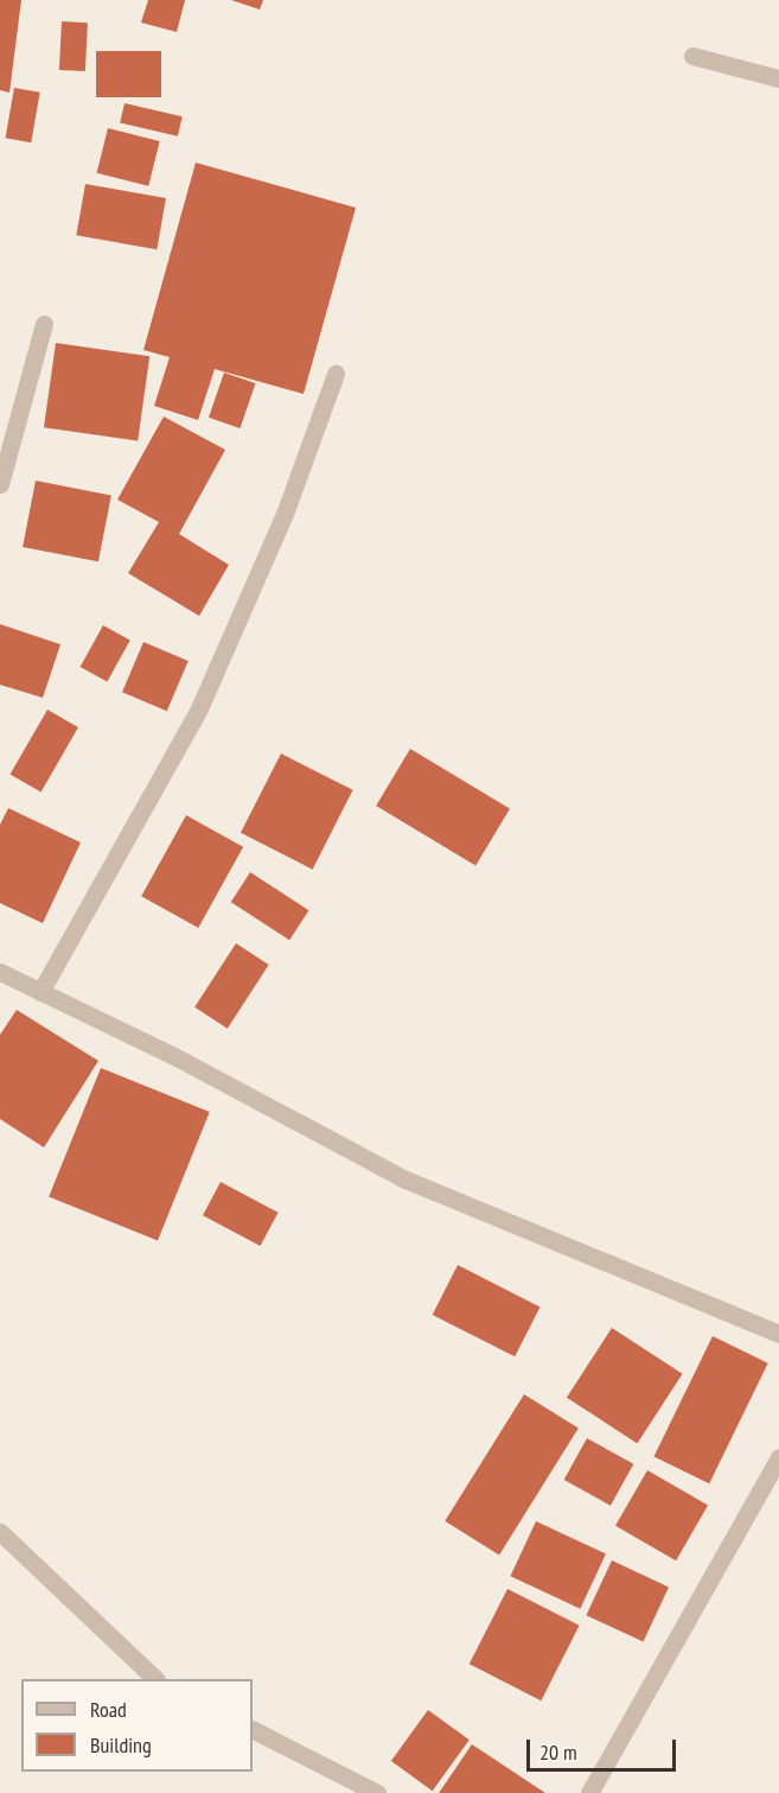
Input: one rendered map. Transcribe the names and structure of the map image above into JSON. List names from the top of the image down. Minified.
{"legend":["Road","Building"],"scale_bar":"20 m"}
